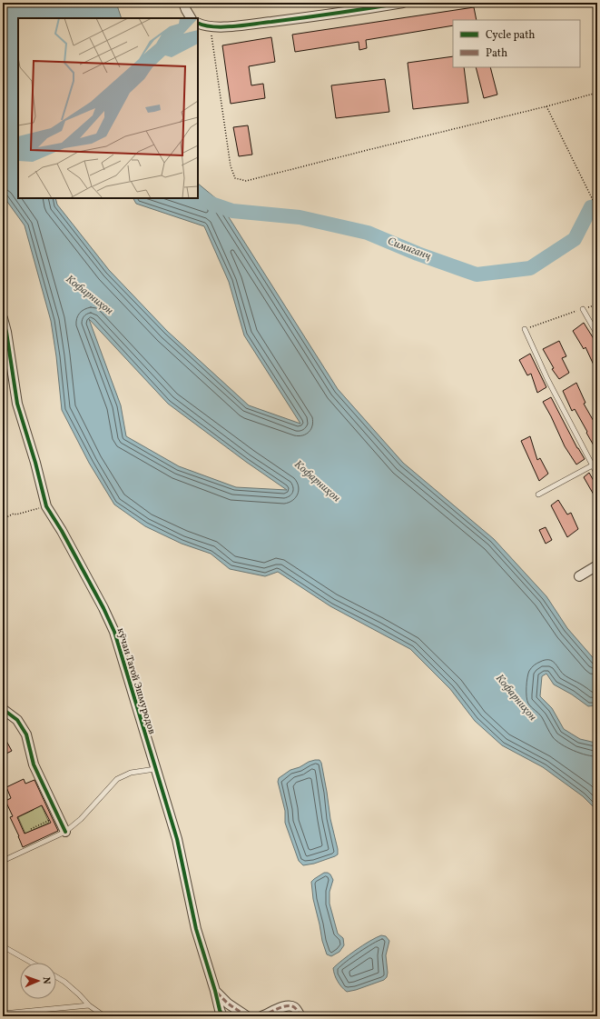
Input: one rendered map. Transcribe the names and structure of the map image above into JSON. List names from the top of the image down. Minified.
{"streets":{"street":["кӯчаи Тағой Эшмуродов"]},"water":["Симиганҷ","Кофарниҳон"],"legend":["Cycle path","Path"],"north":"right"}
